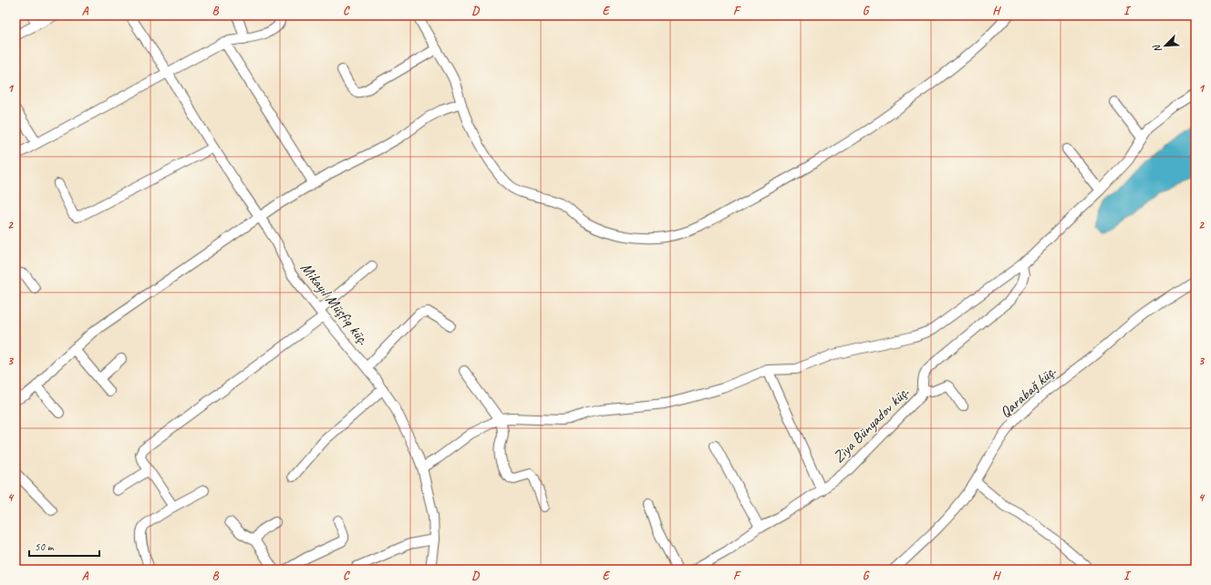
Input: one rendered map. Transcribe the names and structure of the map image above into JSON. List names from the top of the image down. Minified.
{"streets":{"street":["Mikayıl Müşfiq küç.","Qarabağ küç.","Ziya Bünyadov küç."]},"scale_bar":"50 m","north":"bottom left","grid":{"columns":["A","B","C","D","E","F","G","H","I"],"rows":["1","2","3","4"]}}
